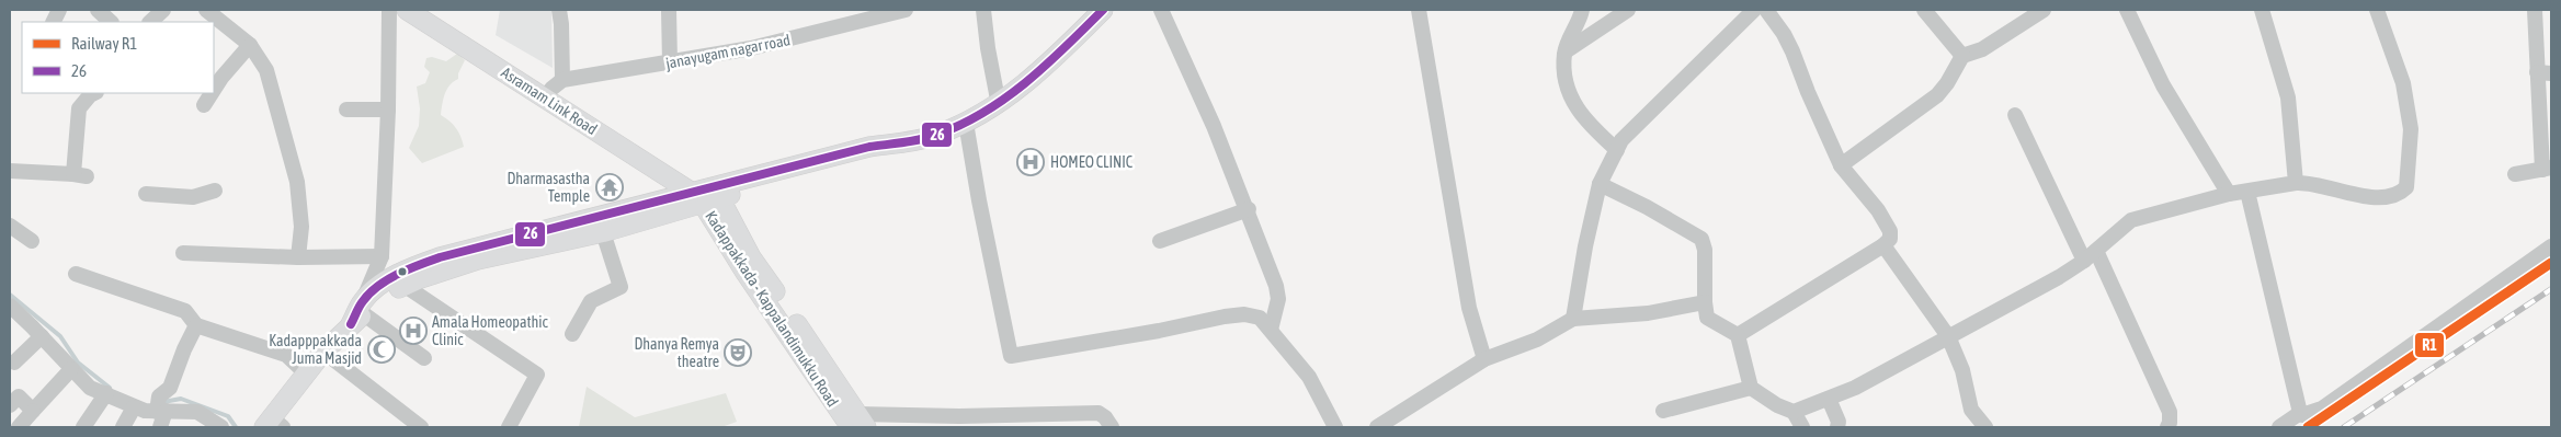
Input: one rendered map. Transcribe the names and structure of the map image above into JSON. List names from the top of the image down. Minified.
{"streets":{"main road":["Asramam Link Road","Kadappakkada - Kappalandimukku Road"],"street":["janayugam nagar road"]},"crossings":[["janayugam nagar road","Asramam Link Road"],["Asramam Link Road","Kadappakkada - Kappalandimukku Road"]],"places":{"hospital":["HOMEO CLINIC","Amala Homeopathic Clinic"],"temple":["Dharmasastha Temple"],"mosque":["Kadapppakkada Juma Masjid"],"theatre":["Dhanya Remya theatre"]},"lines":["transit line 26","rail line R1"],"legend":["Railway R1","26"]}
